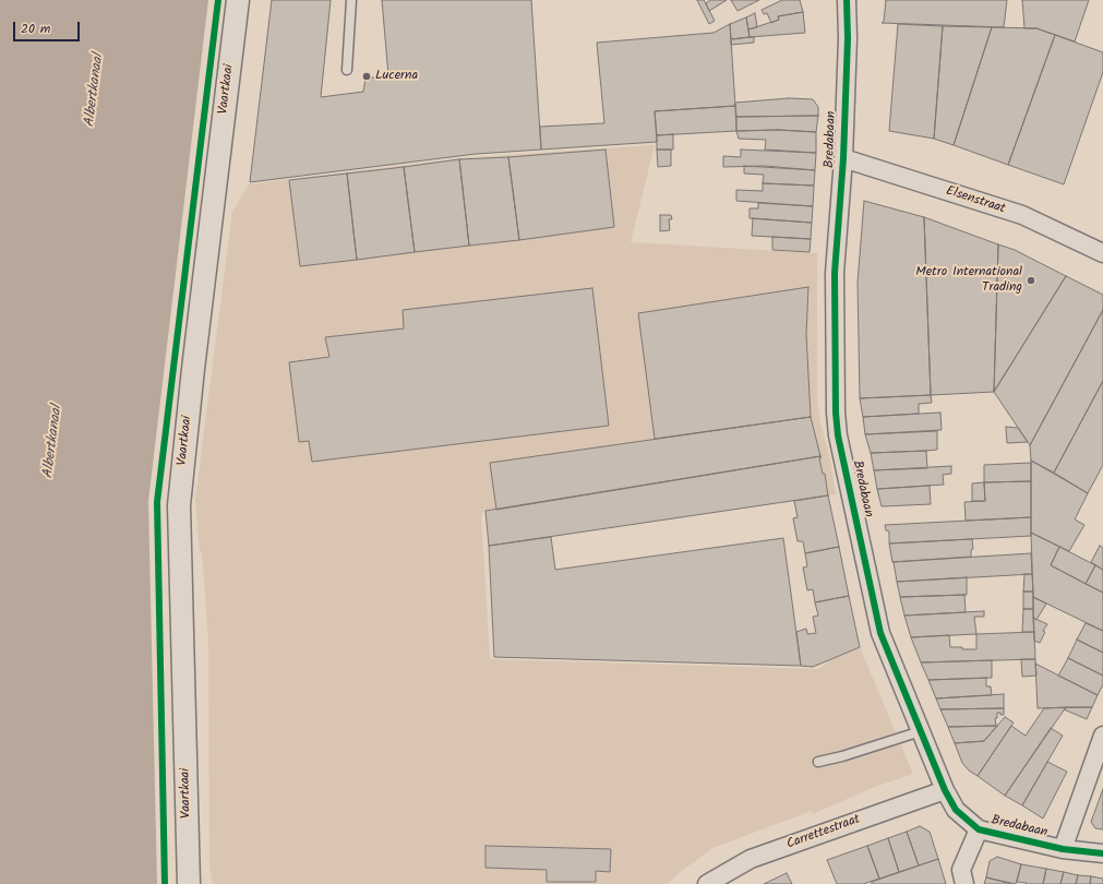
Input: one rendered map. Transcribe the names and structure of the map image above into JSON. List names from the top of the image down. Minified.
{"streets":{"street":["Vaartkaai","Bredabaan","Elsenstraat","Carrettestraat"]},"crossings":[["Bredabaan","Elsenstraat"],["Bredabaan","Carrettestraat"]],"water":["Albertkanaal"],"places":["Lucerna","Metro International Trading"],"scale_bar":"20 m"}
